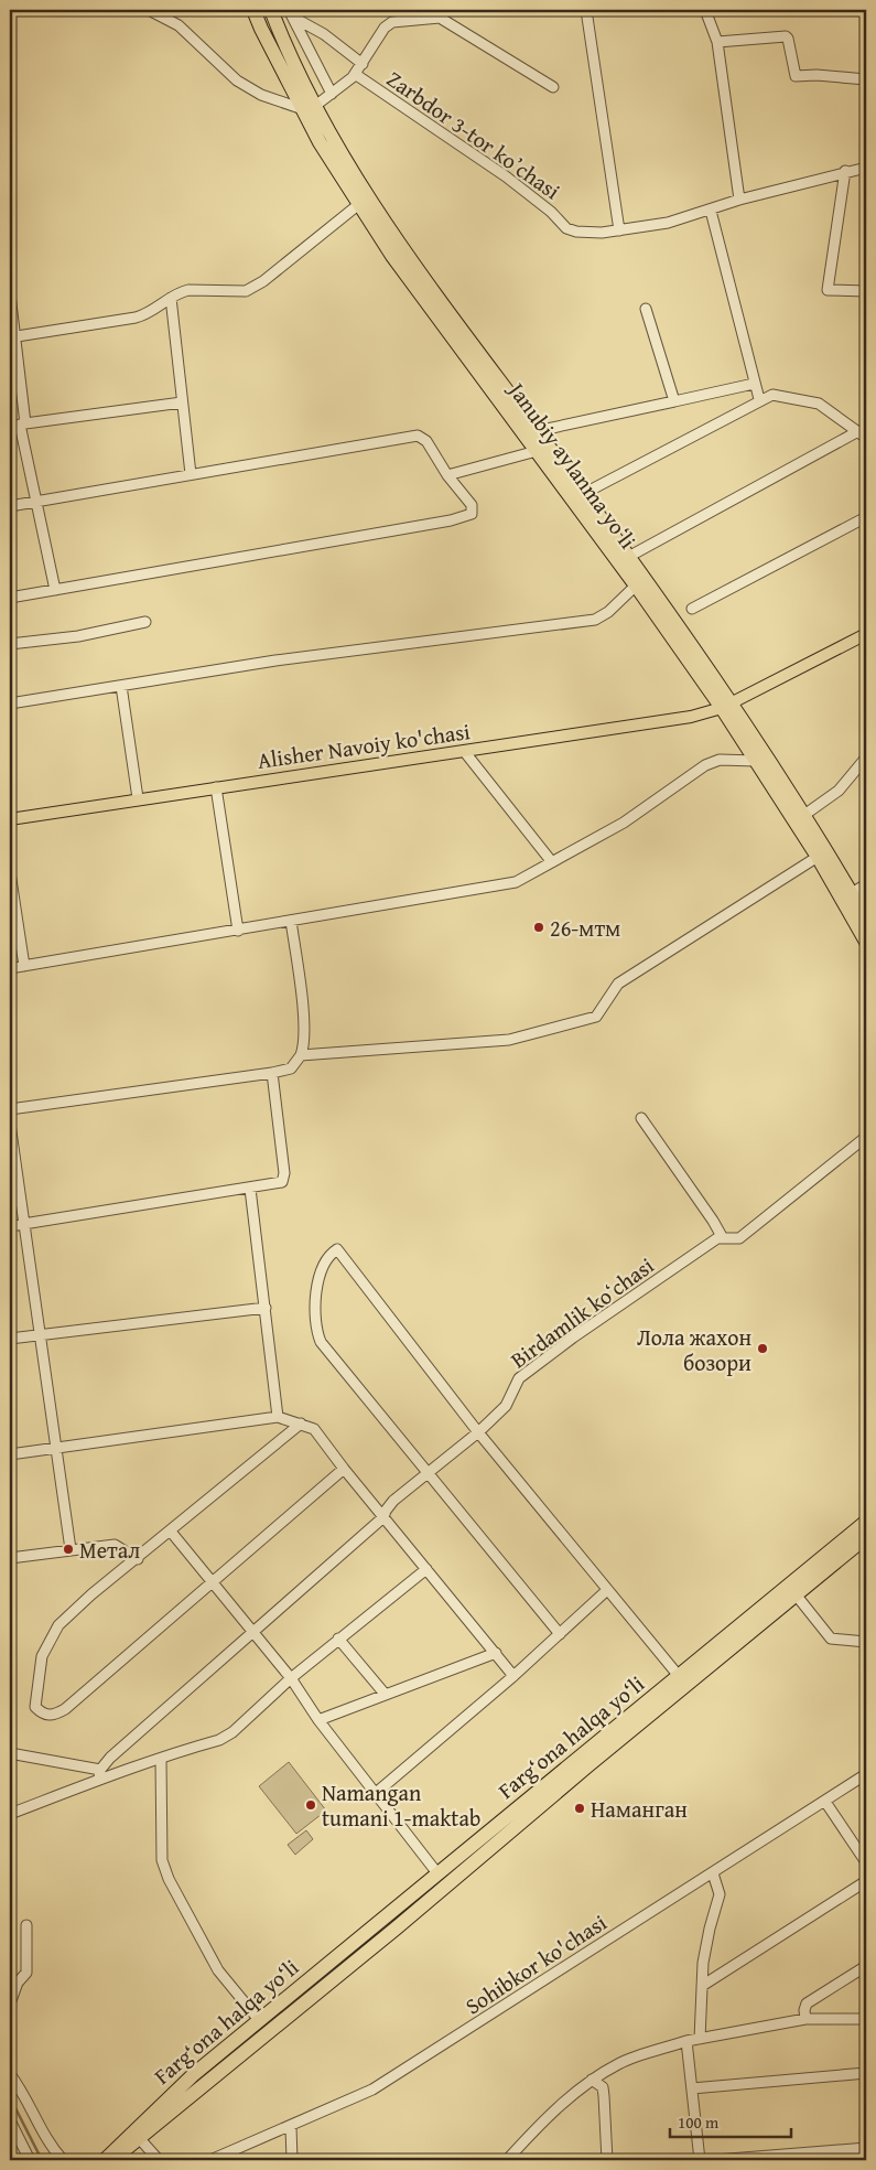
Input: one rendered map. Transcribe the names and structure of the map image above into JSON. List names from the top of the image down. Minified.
{"streets":{"highway":["Janubiy aylanma yoʻli","Farg‘ona halqa yo‘li"],"main road":["Alisher Navoiy ko'chasi"],"street":["Zarbdor 3-tor koʼchasi","Birdamlik koʻchasi","Sohibkor ko'chasi"]},"crossings":[["Zarbdor 3-tor koʼchasi","Janubiy aylanma yoʻli"],["Janubiy aylanma yoʻli","Alisher Navoiy ko'chasi"]],"places":["26-мтм","Лола жахон бозори","Метал","Namangan tumani 1-maktab","Наманган"],"scale_bar":"100 m"}
